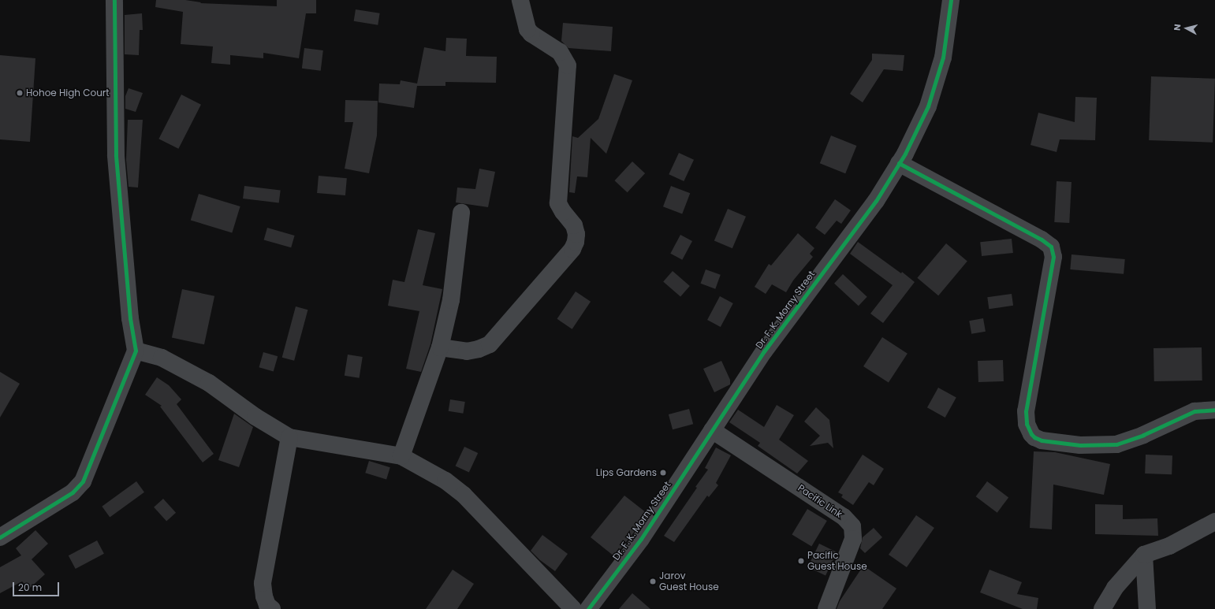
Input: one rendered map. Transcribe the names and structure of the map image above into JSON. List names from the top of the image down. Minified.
{"streets":{"street":["Dr. F. K. Morny Street","Pacific Link"]},"crossings":[["Dr. F. K. Morny Street","Pacific Link"]],"places":["Hohoe High Court","Lips Gardens","Pacific Guest House","Jarov Guest House"],"scale_bar":"20 m","north":"left"}
